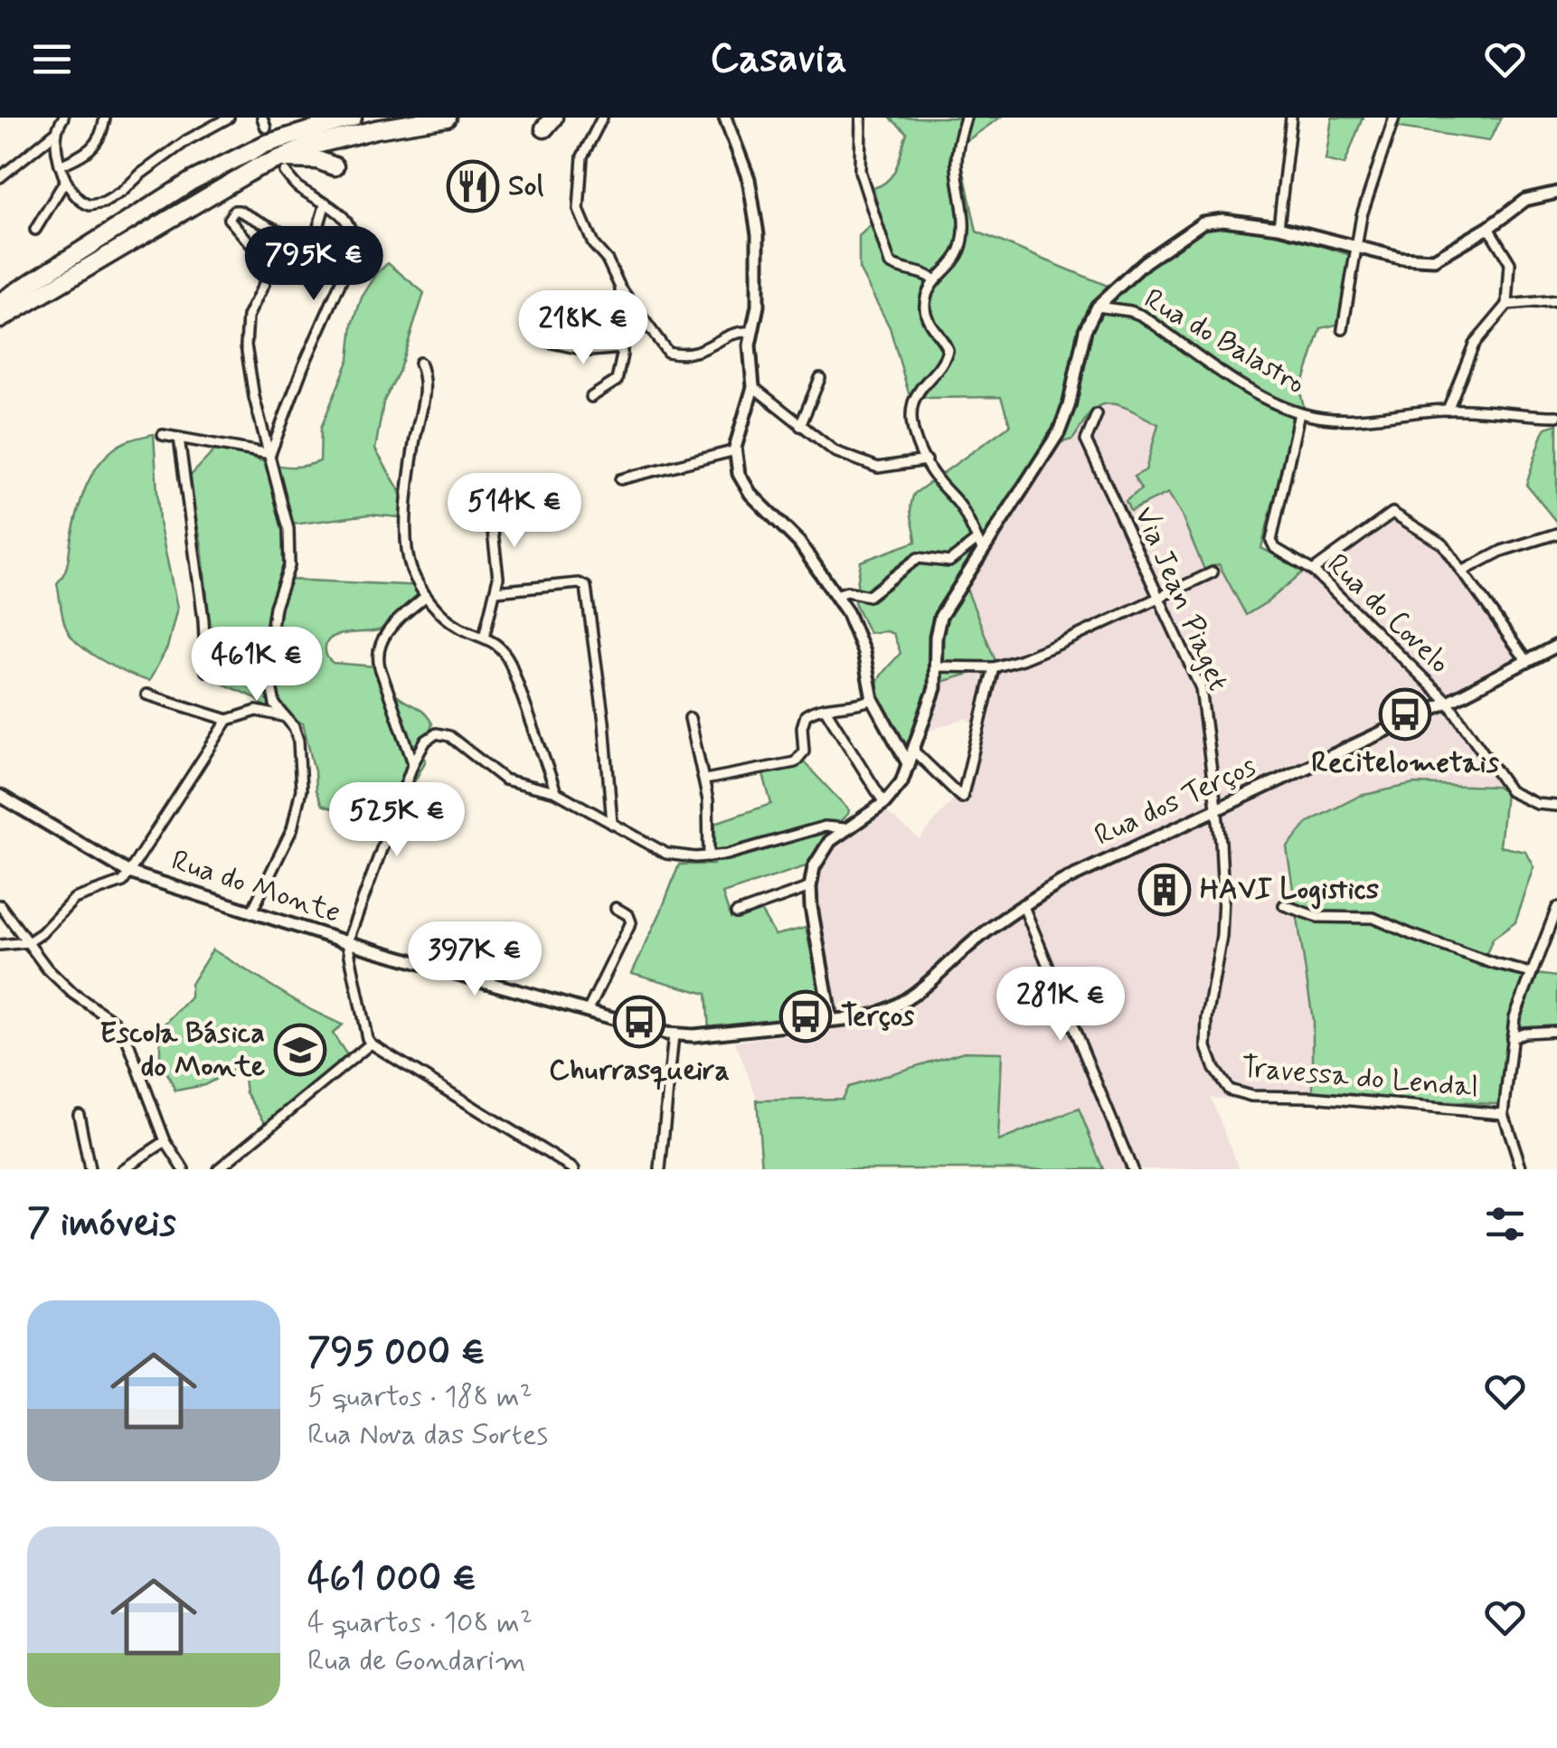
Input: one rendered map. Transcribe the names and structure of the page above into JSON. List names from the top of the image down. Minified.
{"streets":{"street":["Rua do Balastro","Via Jean Piaget","Rua do Covelo","Rua dos Terços","Rua do Monte","Travessa do Lendal"]},"crossings":[["Rua do Balastro","Rua do Covelo"],["Via Jean Piaget","Rua dos Terços"],["Via Jean Piaget","Travessa do Lendal"],["Rua do Covelo","Rua dos Terços"],["Rua dos Terços","Rua do Monte"],["Rua dos Terços","Travessa do Lendal"]],"places":{"restaurant":["Sol"],"bus stop":["Recitelometais","Terços","Churrasqueira"],"building":["HAVI Logistics"],"school or university":["Escola Básica do Monte"]},"page":{"header":"Casavia","price":["795K €","218K €","514K €","461K €","525K €","397K €","281K €"],"heading":"7 imóveis","list":[{"name":"795 000 €","note":"5 quartos · 188 m² · Rua Nova das Sortes"},{"name":"461 000 €","note":"4 quartos · 108 m² · Rua de Gondarim"}]}}
